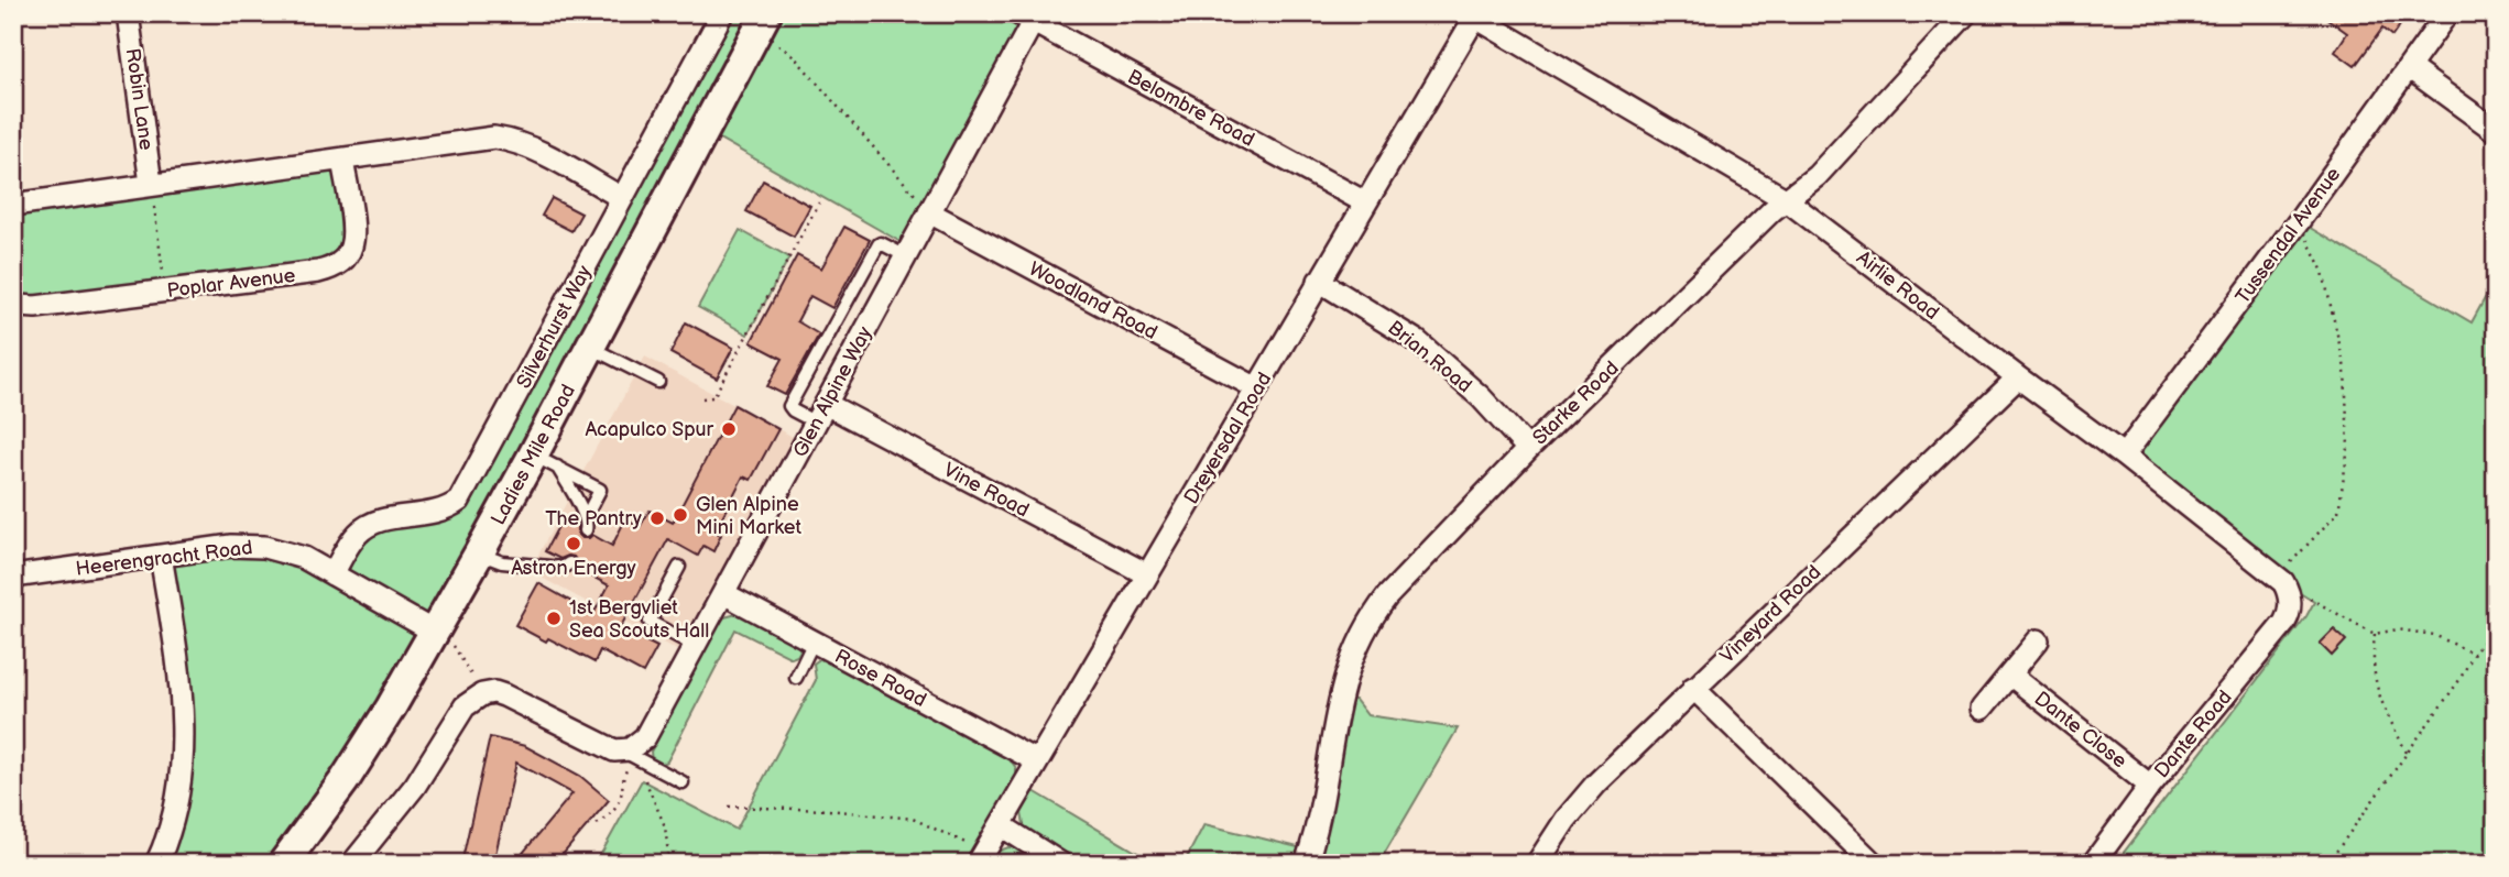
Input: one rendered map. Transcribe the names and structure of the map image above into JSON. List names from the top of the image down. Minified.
{"streets":{"main road":["Ladies Mile Road"],"street":["Robin Lane","Belombre Road","Tussendal Avenue","Poplar Avenue","Airlie Road","Woodland Road","Silverhurst Way","Brian Road","Glen Alpine Way","Starke Road","Dreyersdal Road","Vine Road","Heerengracht Road","Vineyard Road","Rose Road","Dante Close","Dante Road"]},"crossings":[["Belombre Road","Glen Alpine Way"],["Belombre Road","Dreyersdal Road"],["Tussendal Avenue","Airlie Road"],["Airlie Road","Starke Road"],["Airlie Road","Dreyersdal Road"],["Airlie Road","Vineyard Road"],["Airlie Road","Dante Road"],["Woodland Road","Glen Alpine Way"],["Woodland Road","Dreyersdal Road"],["Silverhurst Way","Heerengracht Road"],["Brian Road","Starke Road"],["Brian Road","Dreyersdal Road"],["Glen Alpine Way","Vine Road"],["Glen Alpine Way","Rose Road"],["Dreyersdal Road","Vine Road"],["Dreyersdal Road","Rose Road"],["Ladies Mile Road","Heerengracht Road"],["Dante Close","Dante Road"]],"places":["Acapulco Spur","Glen Alpine Mini Market","The Pantry","Astron Energy","1st Bergvliet Sea Scouts Hall"]}
